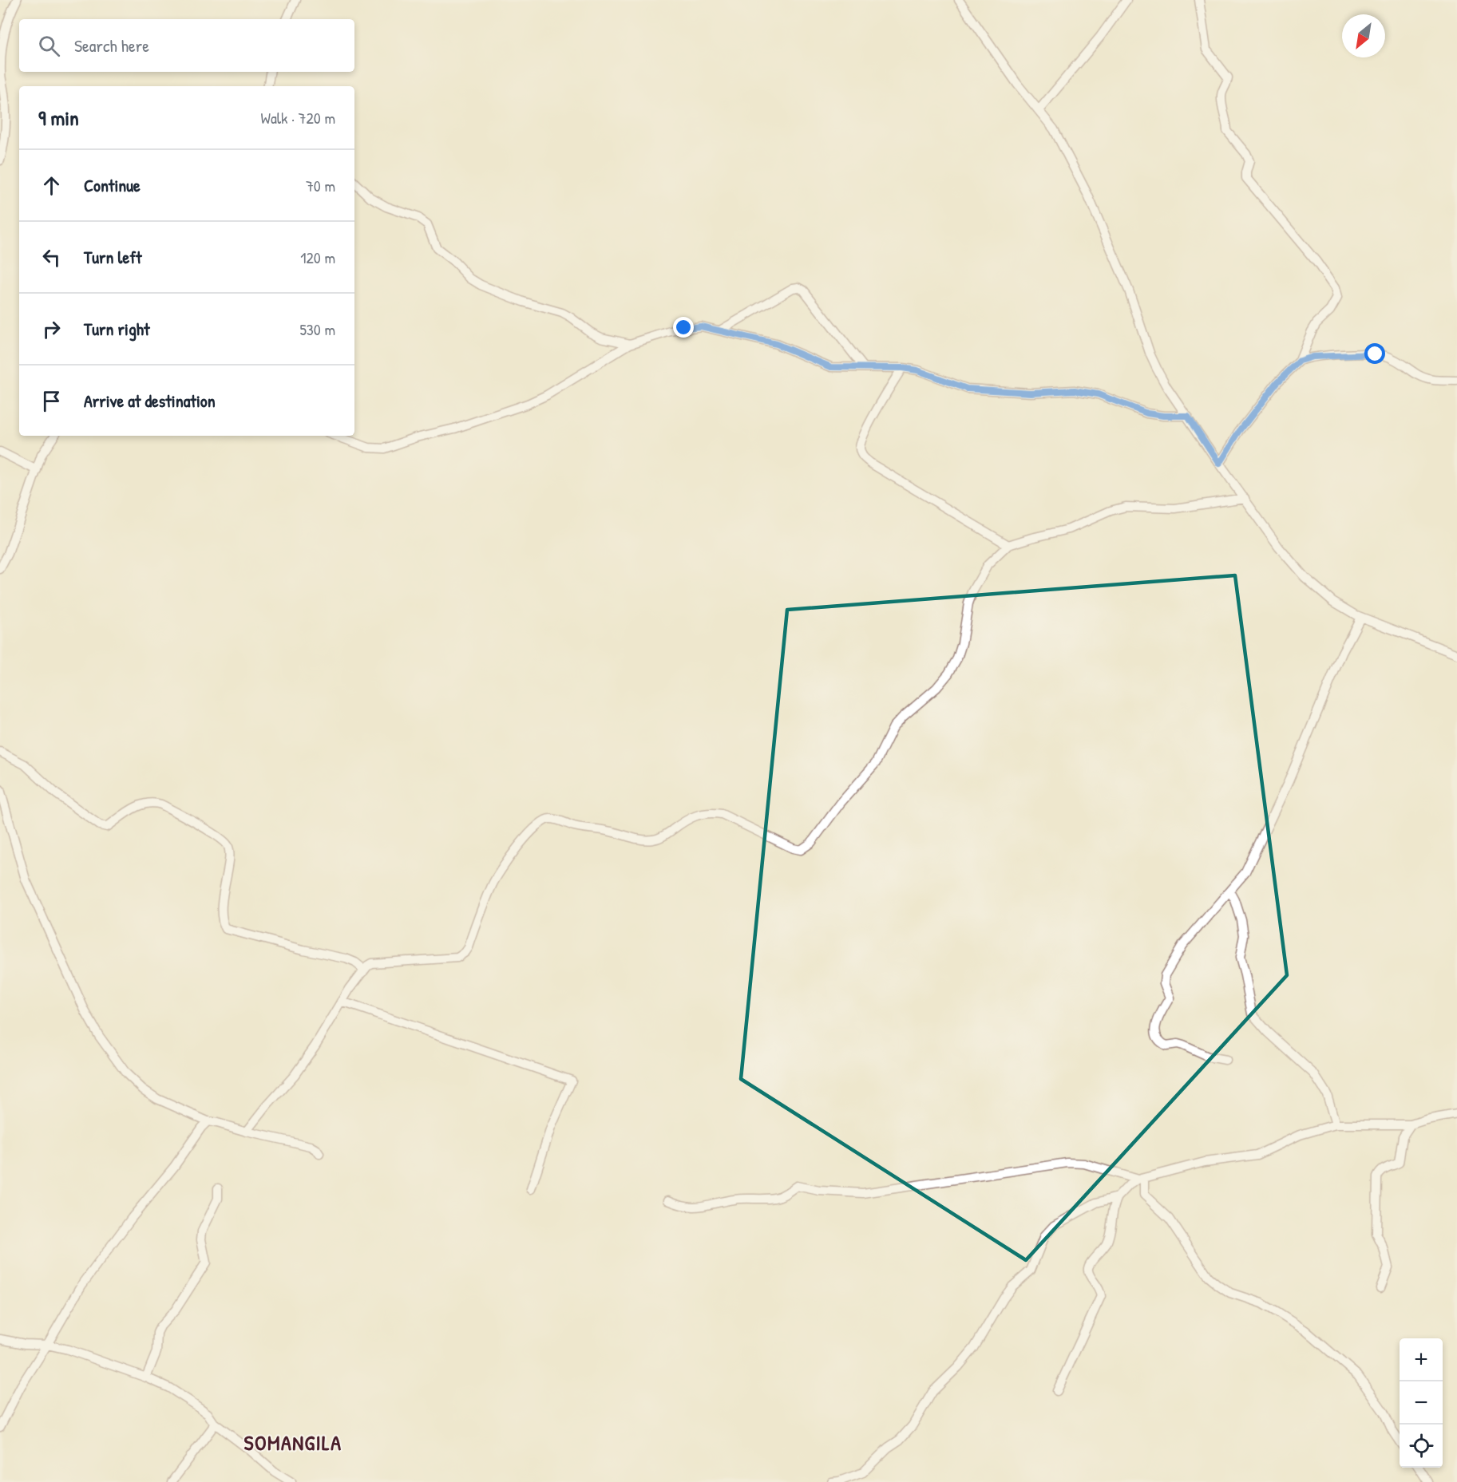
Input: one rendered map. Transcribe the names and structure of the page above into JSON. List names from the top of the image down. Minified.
{"districts":["SOMANGILA"],"north":"bottom left","page":{"search":"Search here","heading":["9 min","Walk · 720 m"],"list":[["Continue","70 m"],["Turn left","120 m"],["Turn right","530 m"],"Arrive at destination"],"map_buttons":["+","−"]}}
